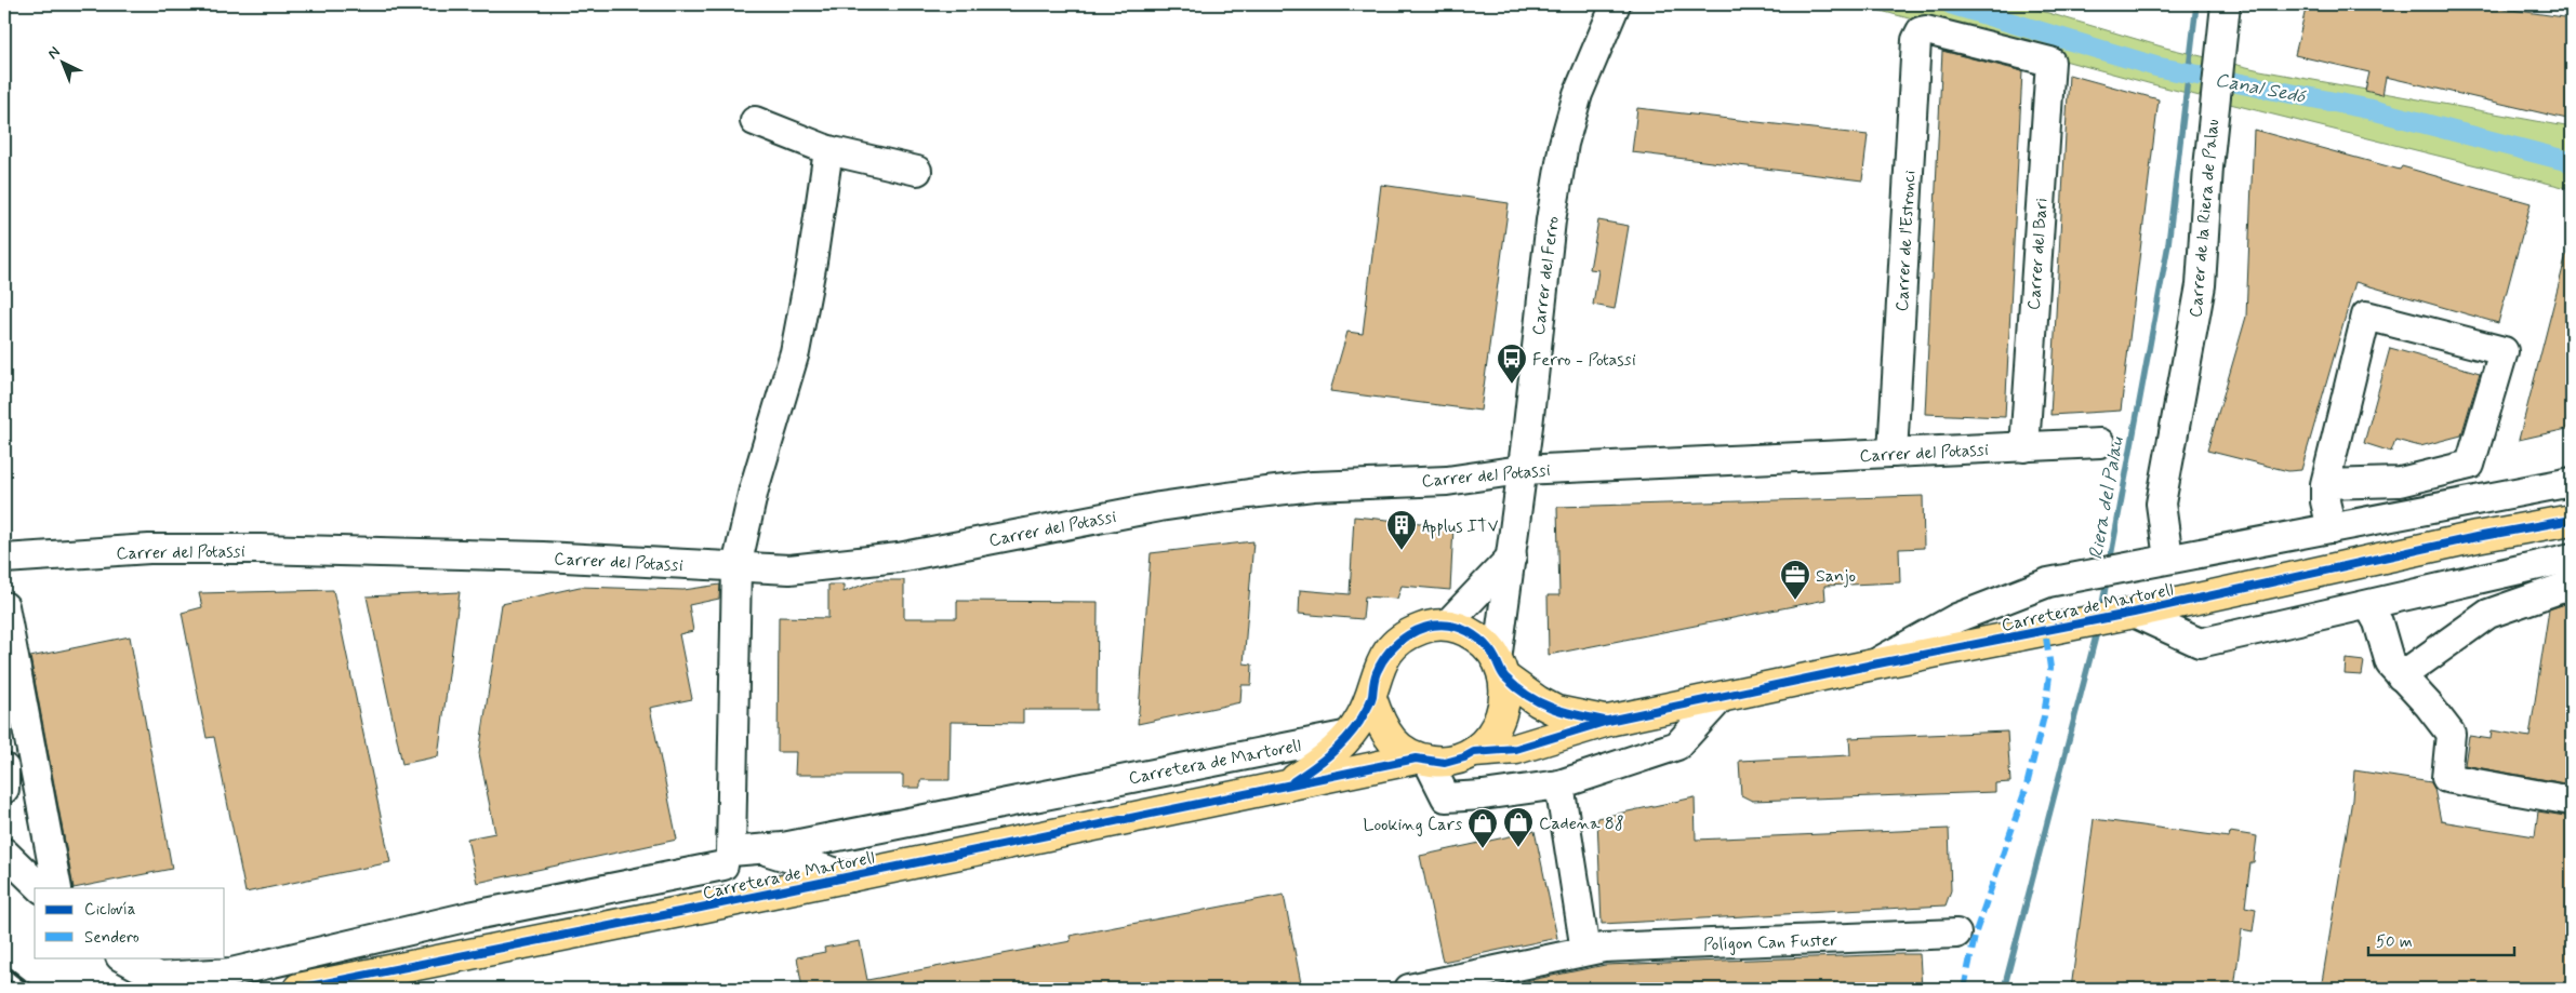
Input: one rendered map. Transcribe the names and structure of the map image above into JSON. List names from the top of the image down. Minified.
{"streets":{"main road":["Carretera de Martorell"],"street":["Carrer de la Riera de Palau","Carrer de l'Estronci","Carrer del Bari","Carrer del Ferro","Carrer del Potassi","Polígon Can Fuster"]},"crossings":[["Carrer de la Riera de Palau","Carretera de Martorell"],["Carrer de l'Estronci","Carrer del Bari"],["Carrer de l'Estronci","Carrer del Potassi"],["Carrer del Bari","Carrer del Potassi"],["Carrer del Ferro","Carrer del Potassi"],["Carrer del Ferro","Carretera de Martorell"]],"water":["Canal Sedó","Riera del Palau"],"places":{"bus stop":["Ferro - Potassi"],"building":["Applus ITV"],"office":["Sanjo"],"shop":["Cadena 88","Looking Cars"]},"legend":["Ciclovía","Sendero"],"scale_bar":"50 m","north":"top left"}
